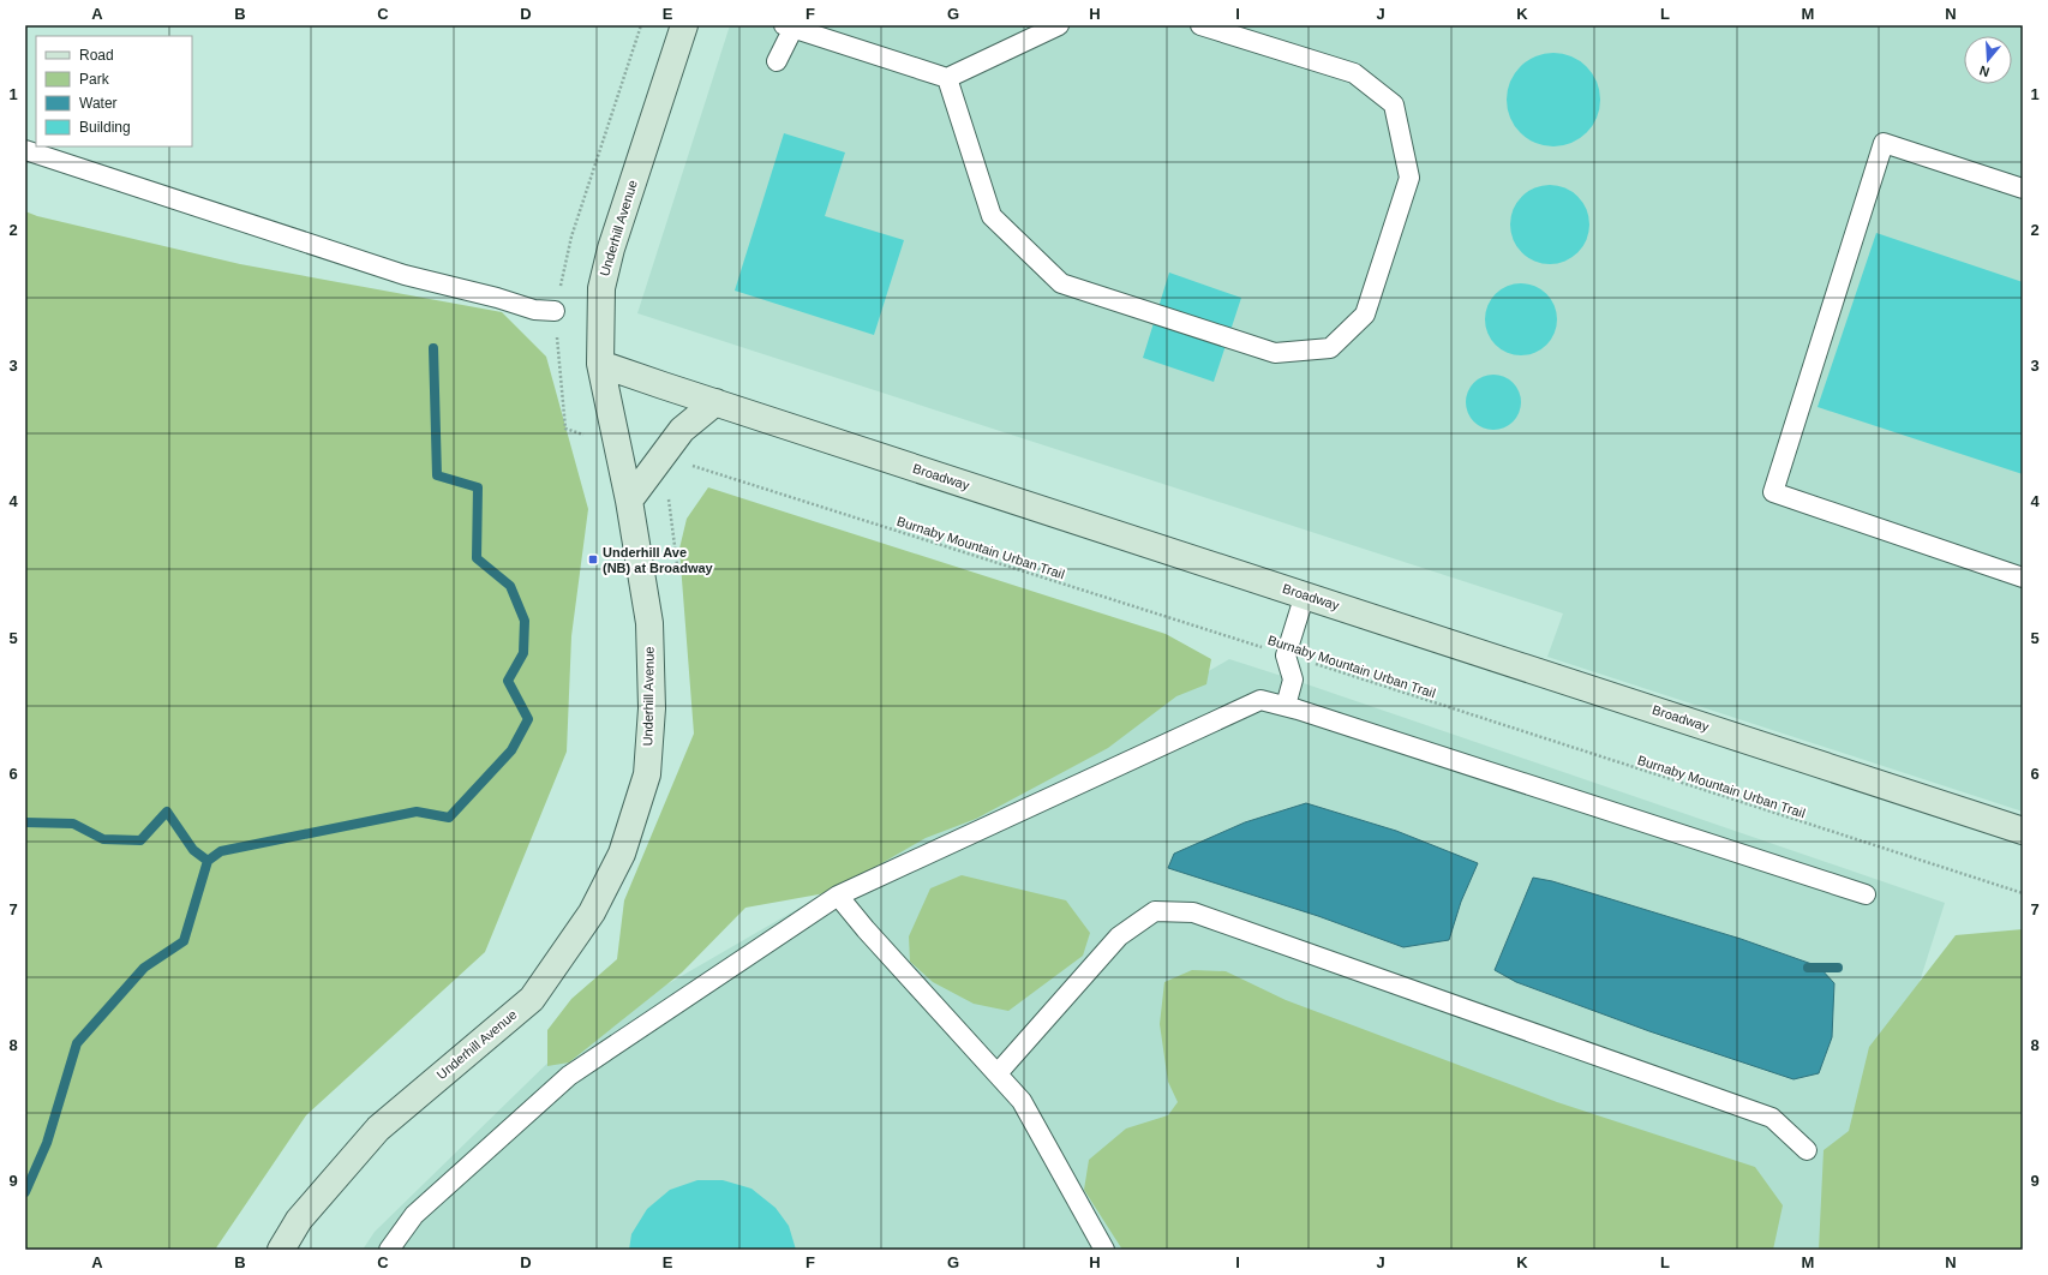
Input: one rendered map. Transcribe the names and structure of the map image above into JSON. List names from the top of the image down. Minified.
{"streets":{"street":["Underhill Avenue","Broadway"],"path":["Burnaby Mountain Urban Trail"]},"crossings":[["Underhill Avenue","Broadway"]],"places":{"transit":["Underhill Ave (NB) at Broadway"]},"legend":["Road","Park","Water","Building"],"north":"bottom","grid":{"columns":["A","B","C","D","E","F","G","H","I","J","K","L","M","N"],"rows":["1","2","3","4","5","6","7","8","9"]}}
